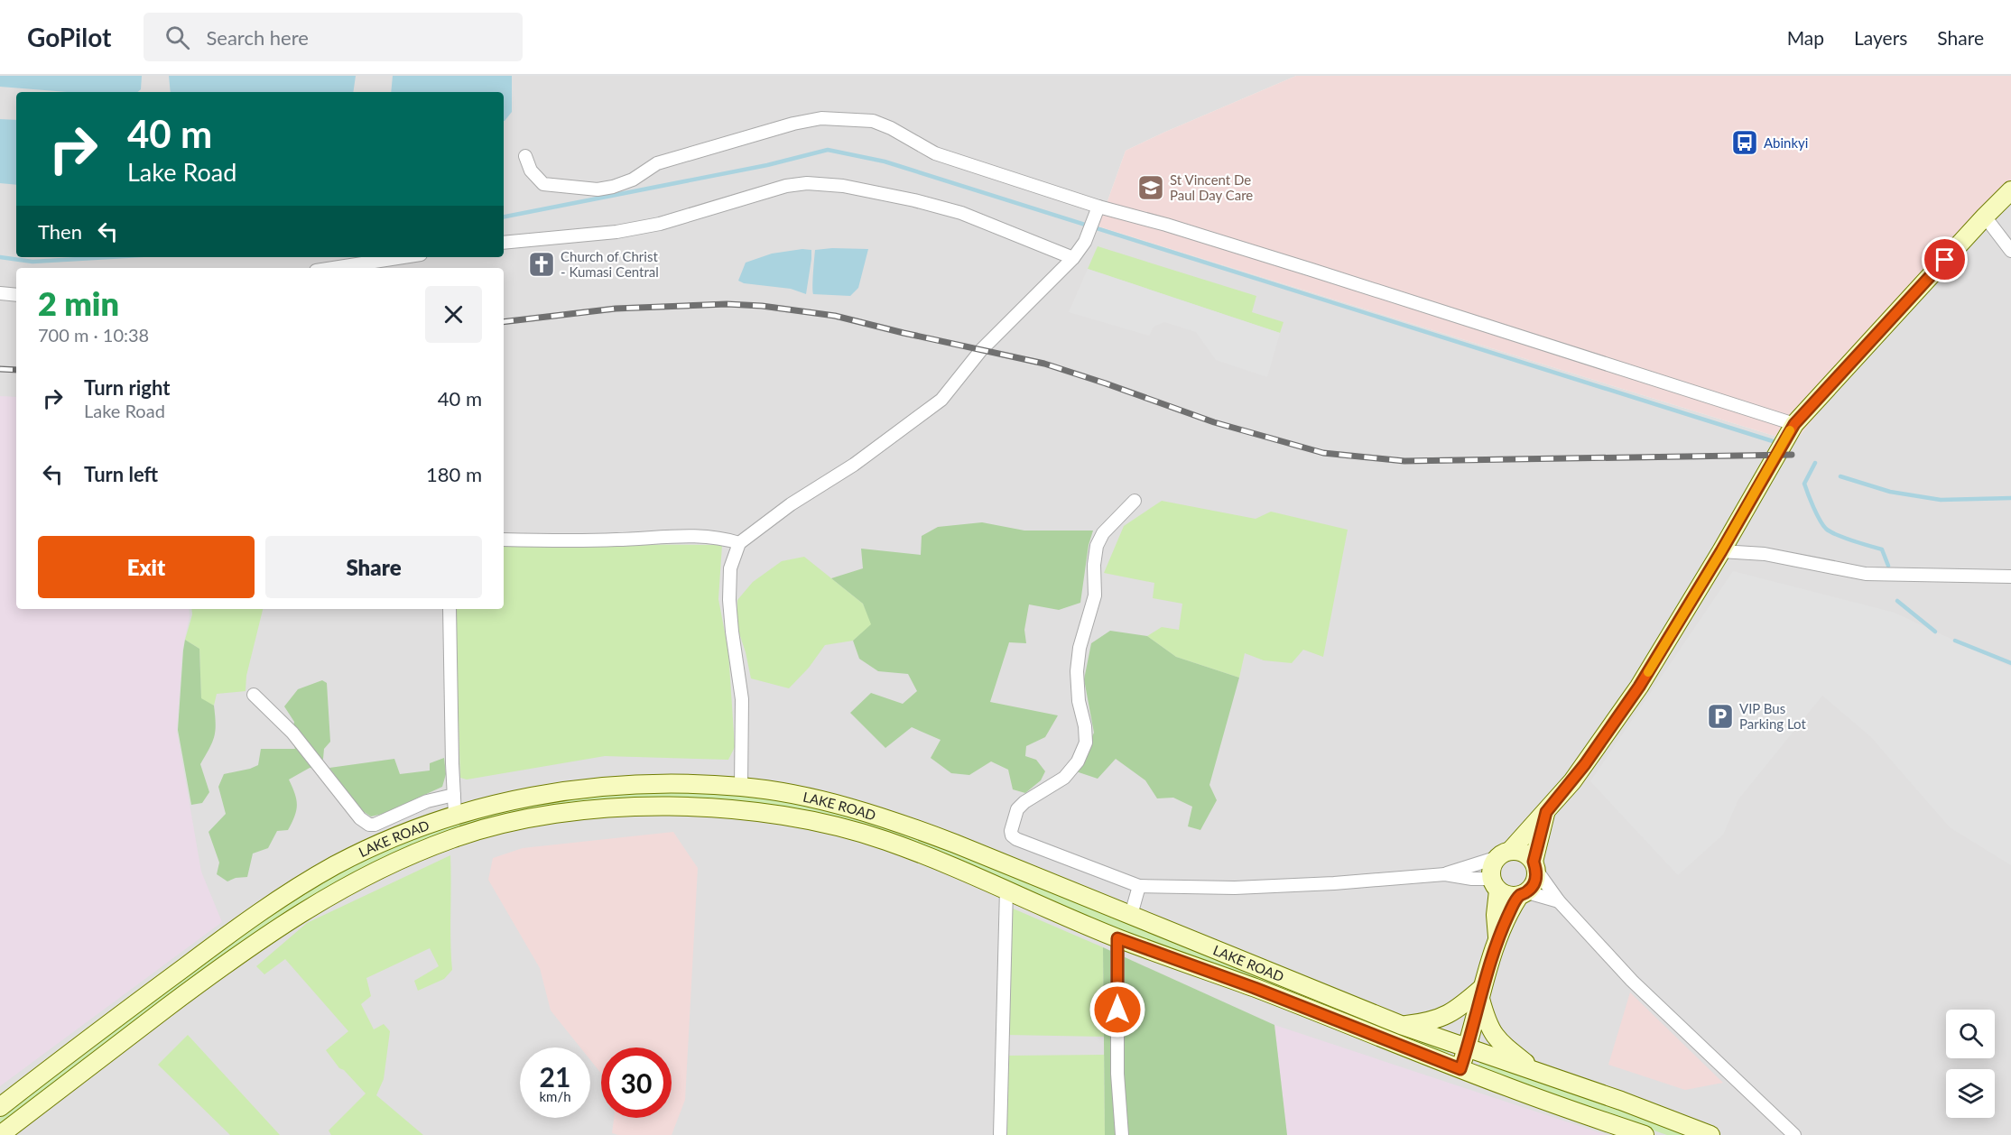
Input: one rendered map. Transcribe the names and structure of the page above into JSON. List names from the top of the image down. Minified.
{"streets":{"main road":["LAKE ROAD"]},"places":{"bus stop":["Abinkyi"],"school or university":["St Vincent De Paul Day Care"],"church":["Church of Christ - Kumasi Central"],"parking":["VIP Bus Parking Lot"]},"page":{"header":"GoPilot","search":"Search here","nav":["Map","Layers","Share"],"turn":["40 m","Lake Road"],"then":"Then","heading":["2 min","700 m · 10:38"],"list":[{"name":"Turn right","note":"Lake Road","value":"40 m"},{"name":"Turn left","value":"180 m"}],"buttons":["Exit","Share"],"speed":"21 km/h","limit":"30"}}
